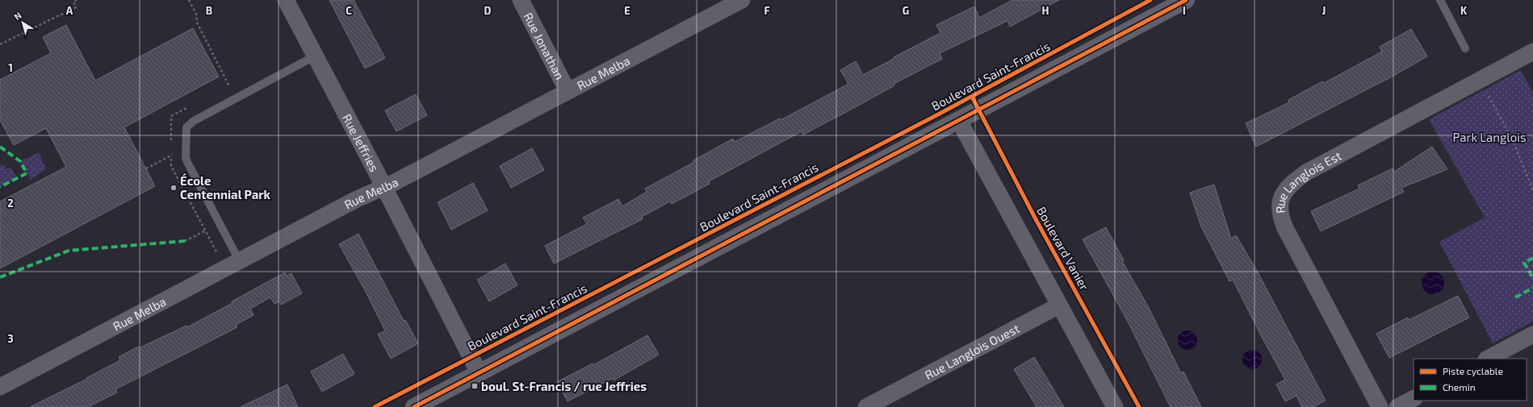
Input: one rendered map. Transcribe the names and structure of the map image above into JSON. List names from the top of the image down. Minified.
{"streets":{"street":["Rue Jonathan","Rue Melba","Boulevard Saint-Francis","Rue Jeffries","Rue Langlois Est","Rue Langlois Ouest"],"cycle path":["Boulevard Vanier"]},"crossings":[["Rue Jonathan","Rue Melba"],["Rue Melba","Rue Jeffries"],["Boulevard Saint-Francis","Rue Jeffries"]],"parks":["Park Langlois"],"places":{"other":["École Centennial Park"],"transit":["boul. St-Francis / rue Jeffries"]},"legend":["Piste cyclable","Chemin"],"north":"top left","grid":{"columns":["A","B","C","D","E","F","G","H","I","J","K"],"rows":["1","2","3"]}}
